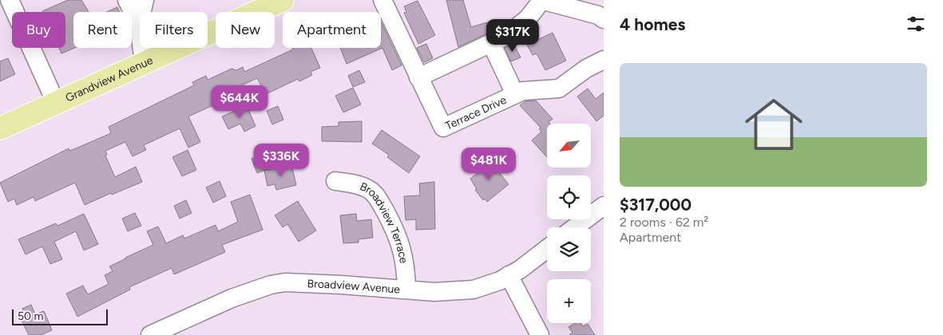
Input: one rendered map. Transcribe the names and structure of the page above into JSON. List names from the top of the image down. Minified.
{"streets":{"main road":["Grandview Avenue"],"street":["Terrace Drive","Broadview Terrace","Broadview Avenue"]},"crossings":[["Broadview Terrace","Broadview Avenue"]],"scale_bar":"50 m","north":"bottom left","page":{"heading":"4 homes","chip":["Buy","Rent","Filters","New","Apartment"],"price":["$317K","$644K","$336K","$481K"],"list":[{"name":"$317,000","note":"2 rooms · 62 m² · Apartment"}],"map_buttons":"+","scale":"50 m"}}
